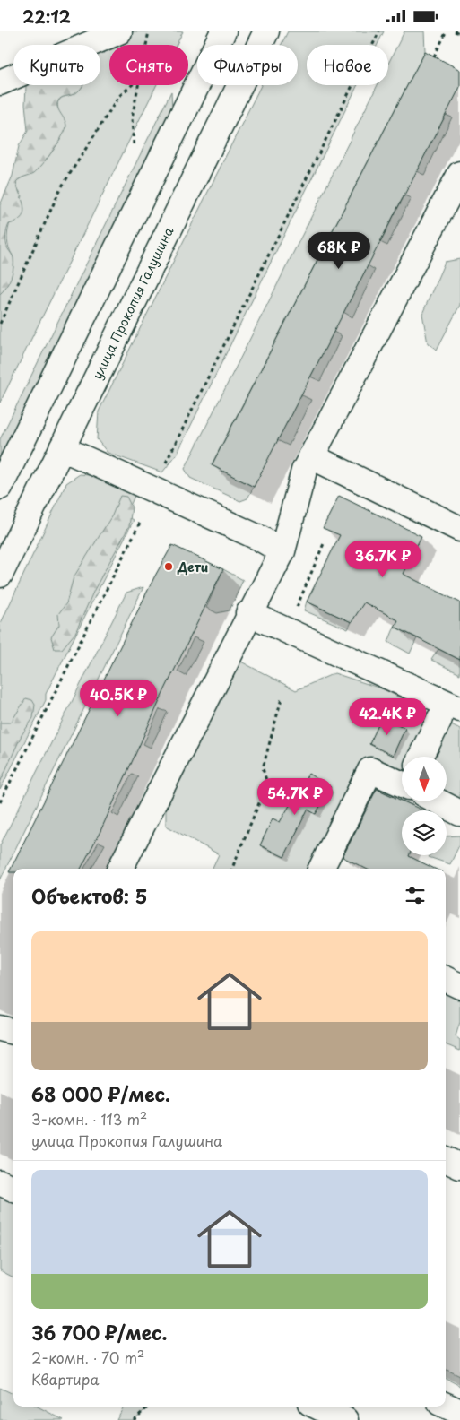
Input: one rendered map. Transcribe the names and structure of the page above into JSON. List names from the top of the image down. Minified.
{"streets":{"main road":["улица Прокопия Галушина"]},"places":["Дети"],"north":"bottom","page":{"status":"22:12","chip":["Купить","Снять","Фильтры","Новое"],"price":["68K ₽","36.7K ₽","40.5K ₽","42.4K ₽","54.7K ₽"],"heading":"Объектов: 5","list":[{"name":"68 000 ₽/мес.","note":"3-комн. · 113 m² · улица Прокопия Галушина"},{"name":"36 700 ₽/мес.","note":"2-комн. · 70 m² · Квартира"}]}}
